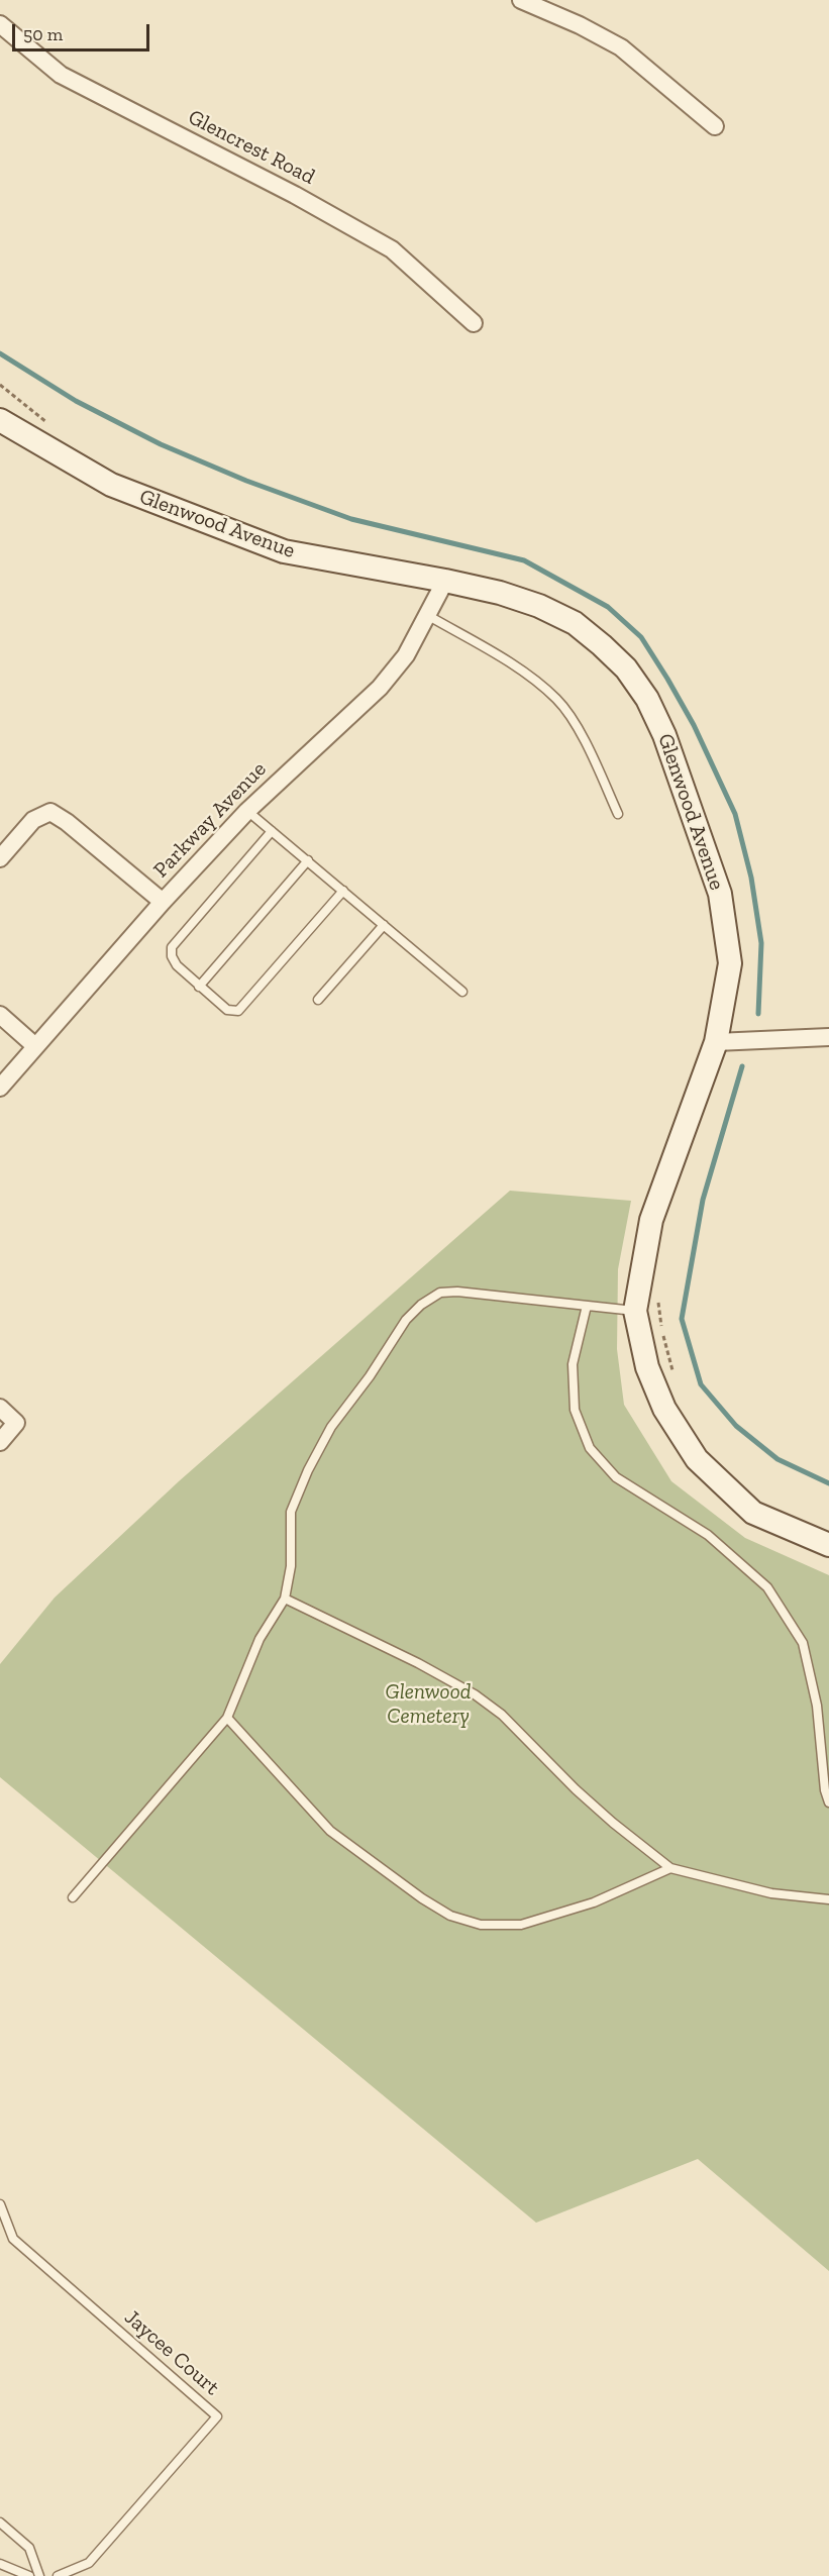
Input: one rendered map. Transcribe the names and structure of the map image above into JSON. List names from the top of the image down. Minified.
{"streets":{"street":["Glencrest Road","Glenwood Avenue","Parkway Avenue"],"lane":["Jaycee Court"]},"crossings":[["Glenwood Avenue","Parkway Avenue"]],"parks":["Glenwood Cemetery"],"scale_bar":"50 m"}
